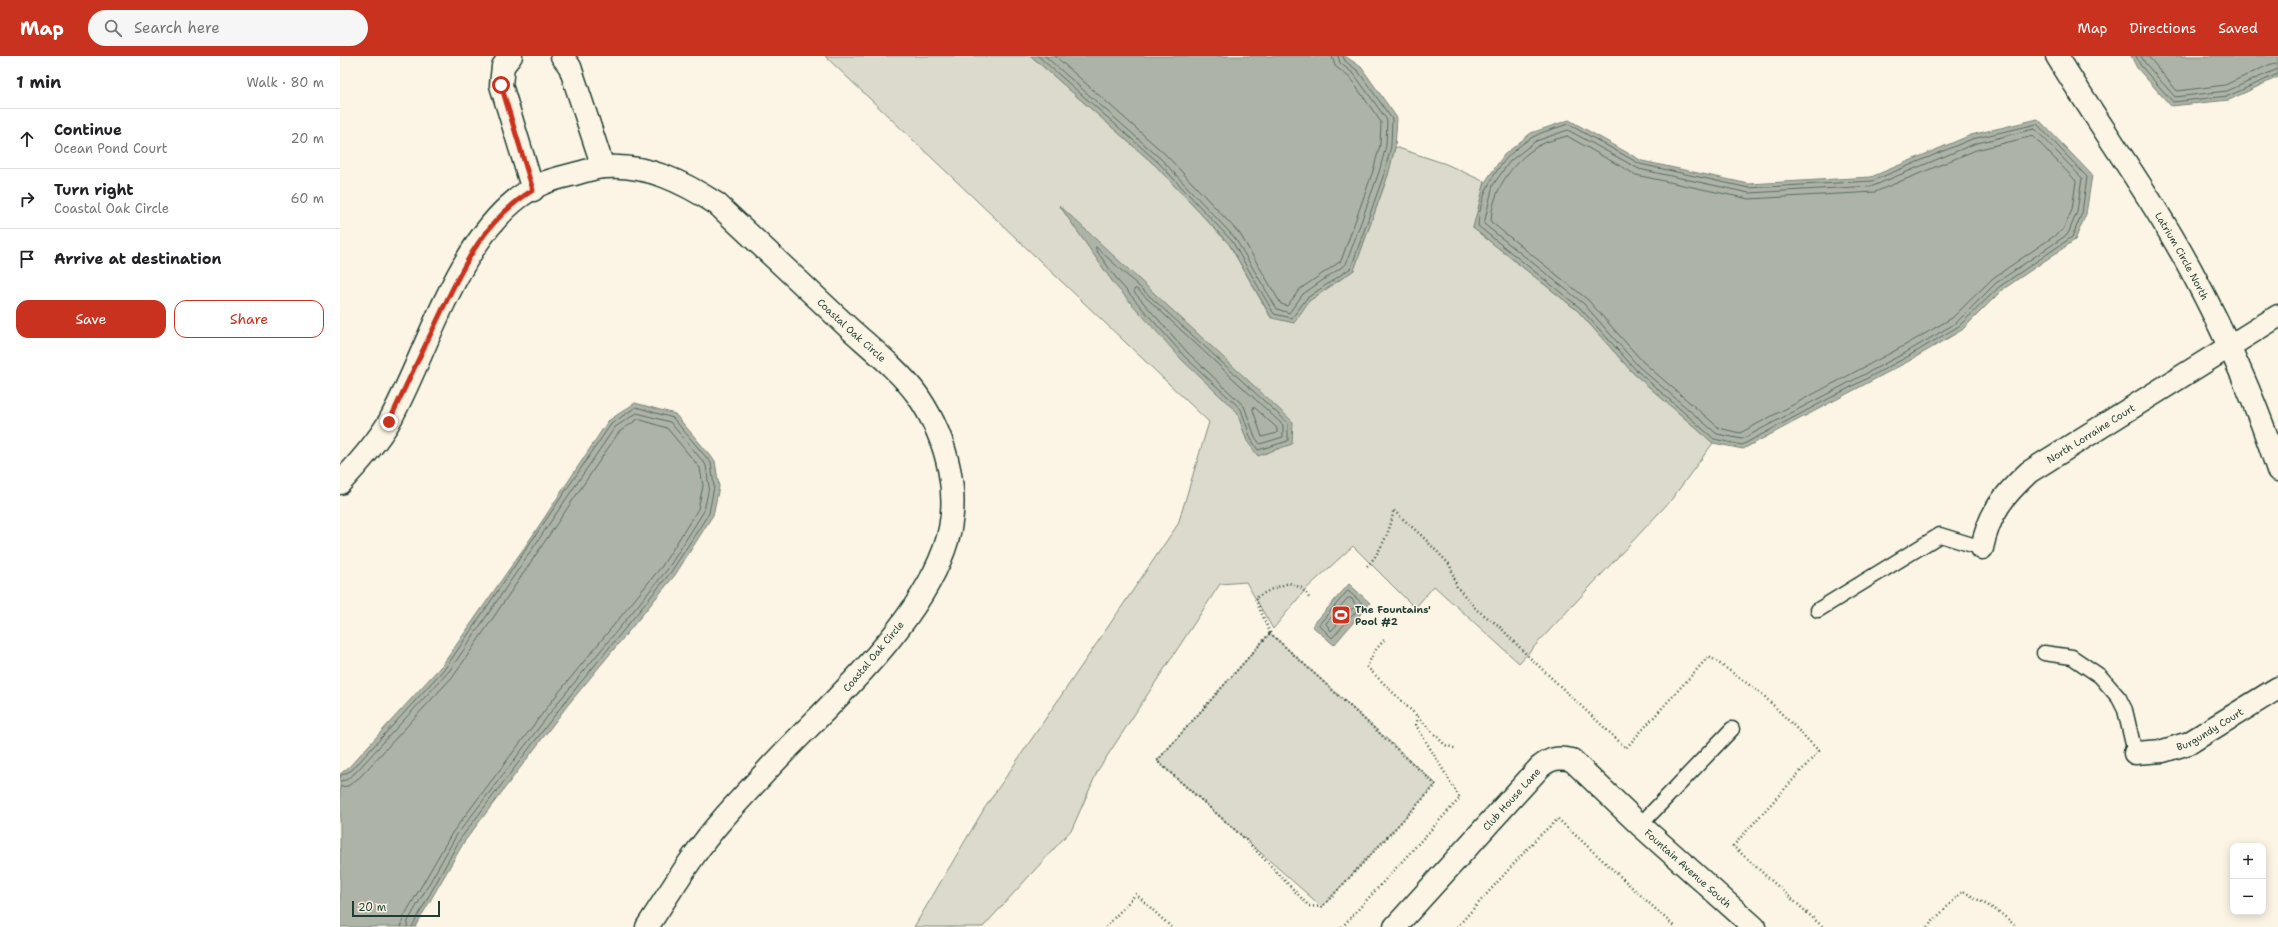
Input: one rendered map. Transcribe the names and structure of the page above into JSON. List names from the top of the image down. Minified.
{"streets":{"street":["Latrium Circle North","Coastal Oak Circle","North Lorraine Court","Burgundy Court","Club House Lane","Fountain Avenue South"]},"crossings":[["Latrium Circle North","North Lorraine Court"],["Club House Lane","Fountain Avenue South"]],"places":{"sports":["The Fountains' Pool #2"]},"scale_bar":"20 m","page":{"header":"Map","search":"Search here","nav":["Map","Directions","Saved"],"heading":["1 min","Walk · 80 m"],"list":[["Continue","Ocean Pond Court","20 m"],["Turn right","Coastal Oak Circle","60 m"],"Arrive at destination"],"buttons":["Save","Share"],"map_buttons":["+","−"],"scale":"20 m"}}
